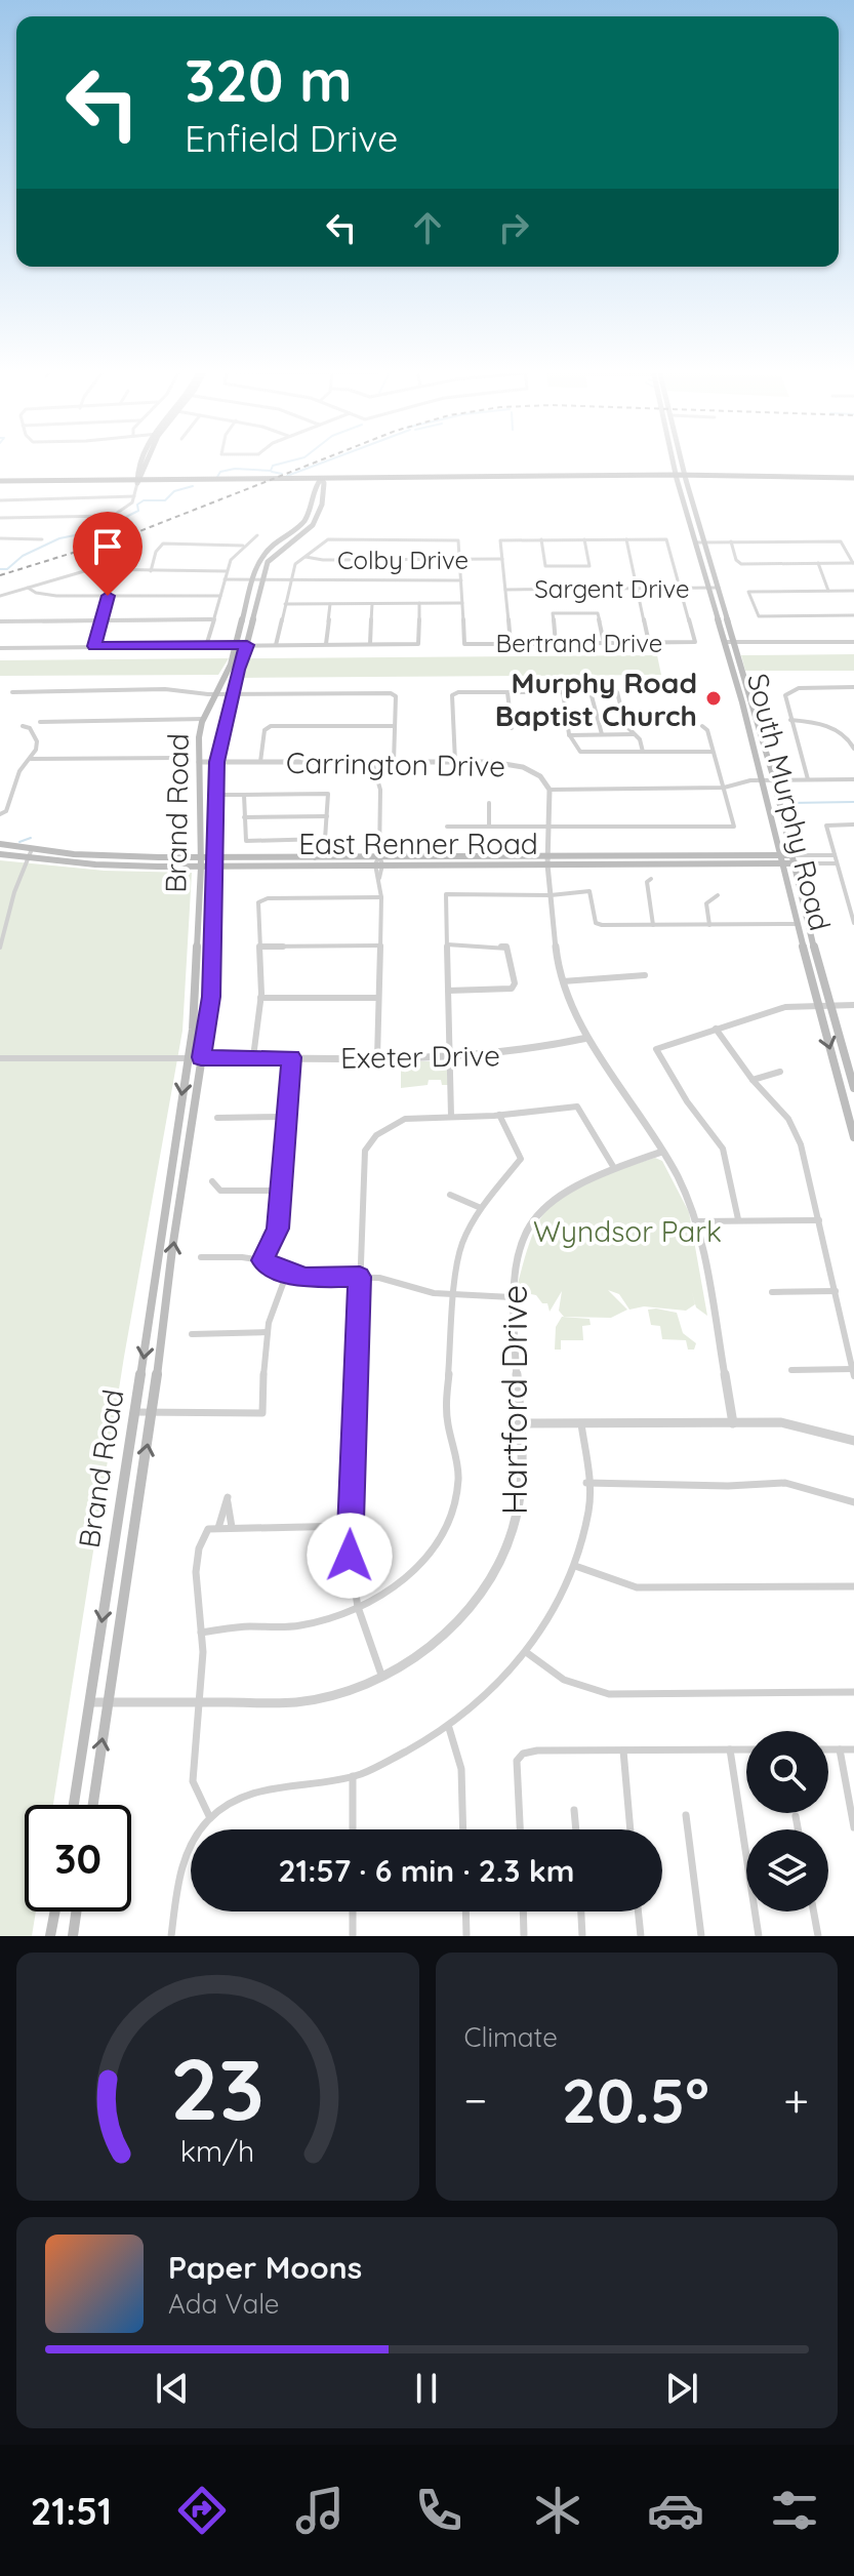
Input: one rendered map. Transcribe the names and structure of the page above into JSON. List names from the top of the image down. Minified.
{"streets":{"main road":["South Murphy Road","Brand Road","East Renner Road"],"street":["Colby Drive","Sargent Drive","Bertrand Drive","Carrington Drive","Exeter Drive","Hartford Drive"]},"crossings":[["Sargent Drive","Bertrand Drive"],["Sargent Drive","South Murphy Road"],["Carrington Drive","Brand Road"],["South Murphy Road","East Renner Road"],["Brand Road","East Renner Road"],["Brand Road","Exeter Drive"],["Brand Road","Hartford Drive"]],"parks":["Wyndsor Park"],"places":["Murphy Road Baptist Church"],"page":{"turn":["320 m","Enfield Drive"],"limit":"30","trip":"21:57 · 6 min · 2.3 km","tile":"Climate","heat":["−","20.5°","+"],"song":["Paper Moons","Ada Vale"],"tabs":"21:51","gauge":["23","km/h"]}}
